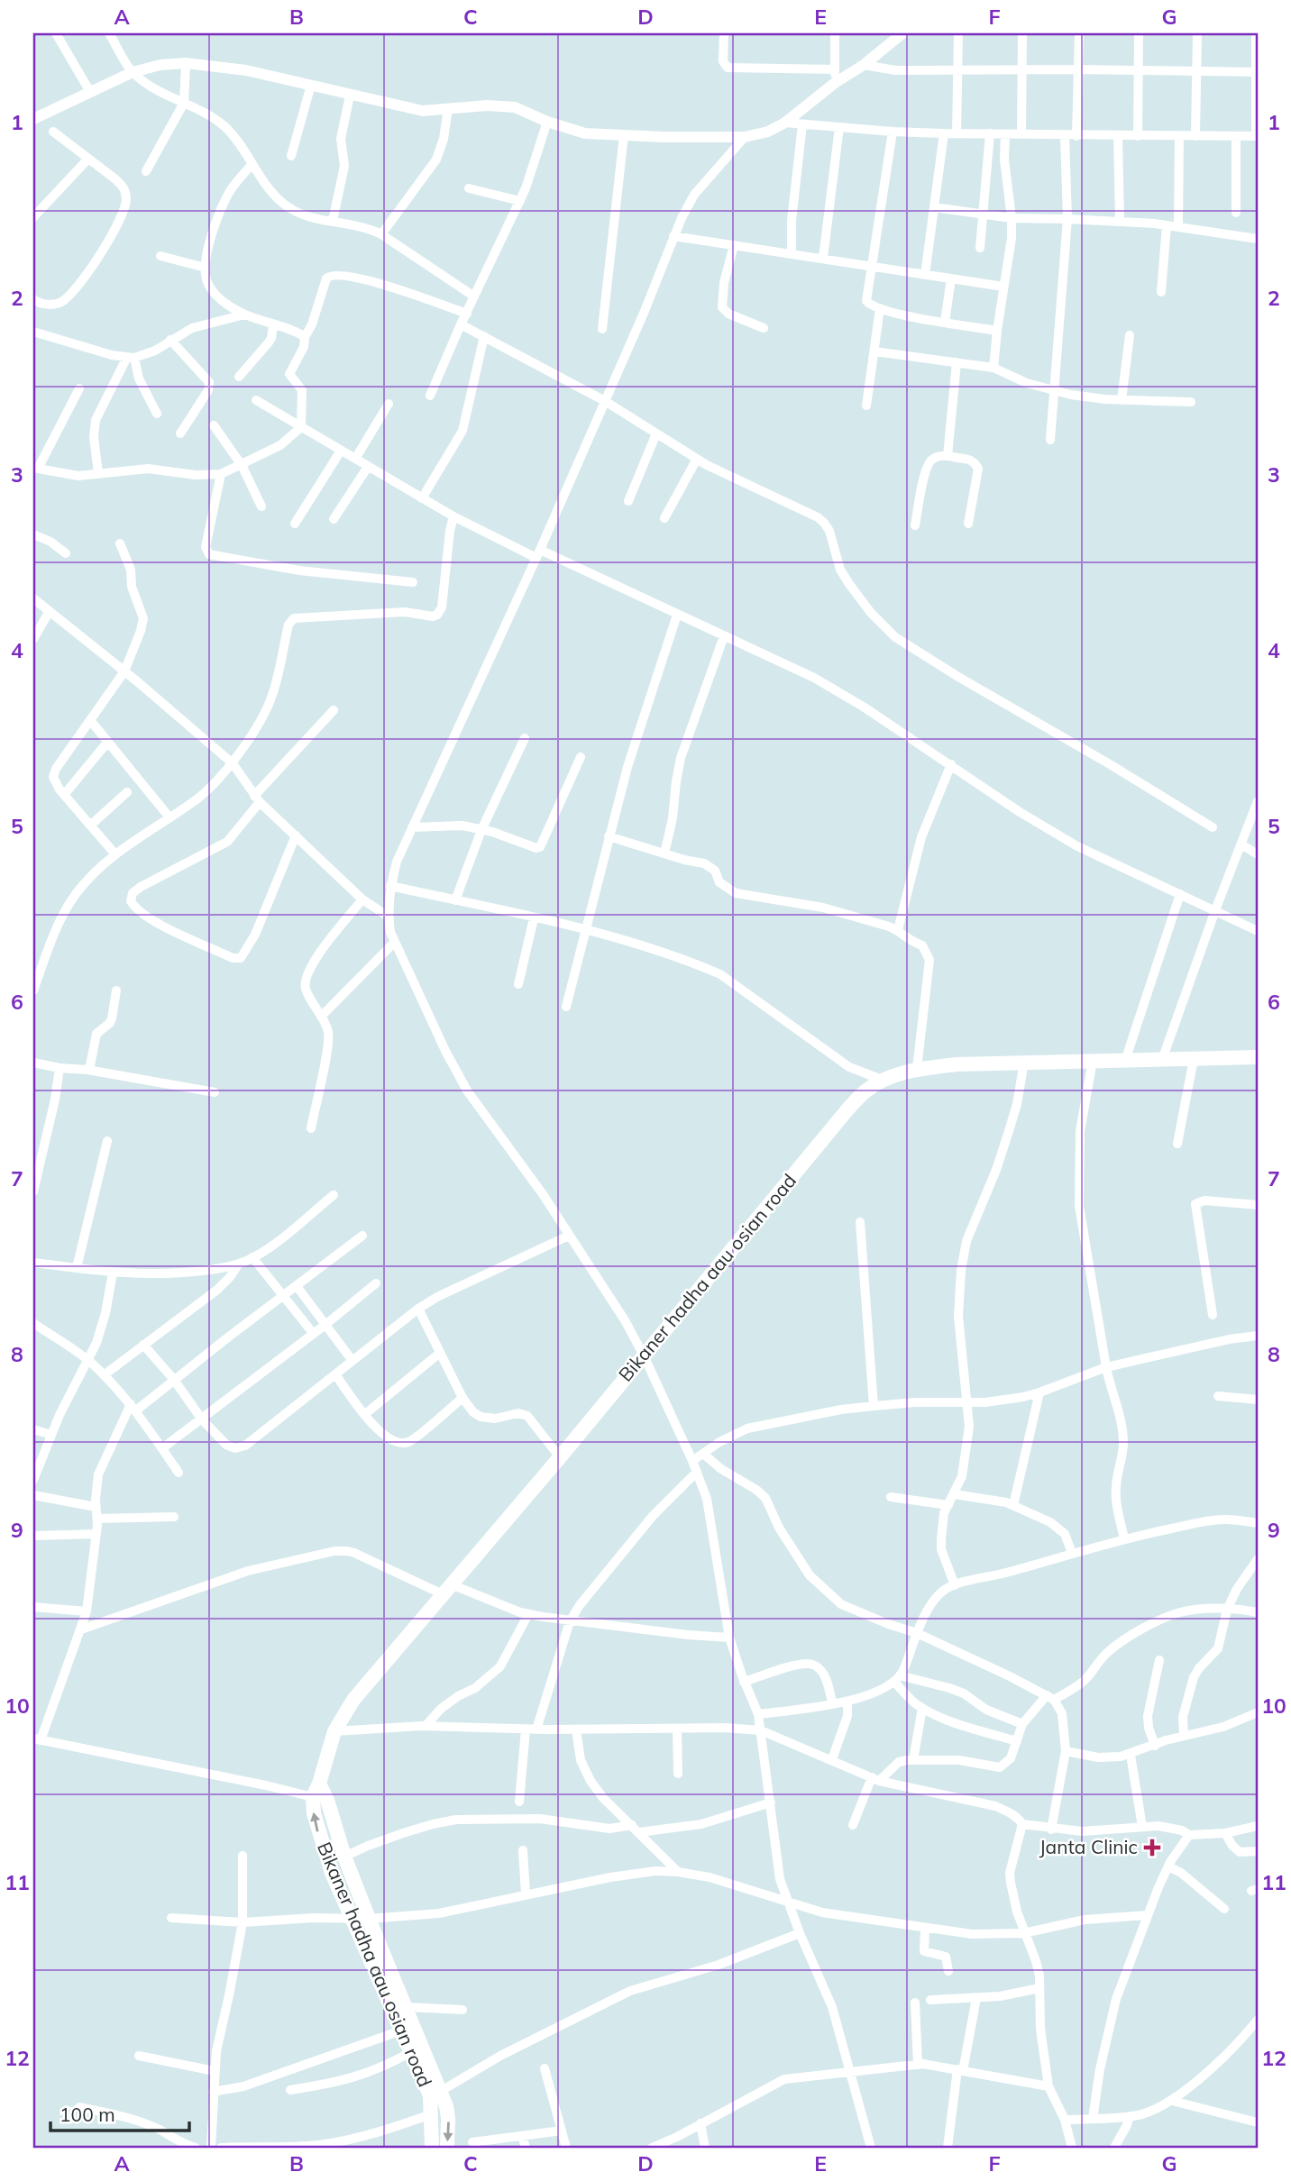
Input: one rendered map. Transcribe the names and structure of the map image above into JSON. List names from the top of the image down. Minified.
{"streets":{"main road":["Bikaner hadha aau osian road"]},"places":{"health":["Janta Clinic"]},"scale_bar":"100 m","grid":{"columns":["A","B","C","D","E","F","G"],"rows":["1","2","3","4","5","6","7","8","9","10","11","12"]}}
